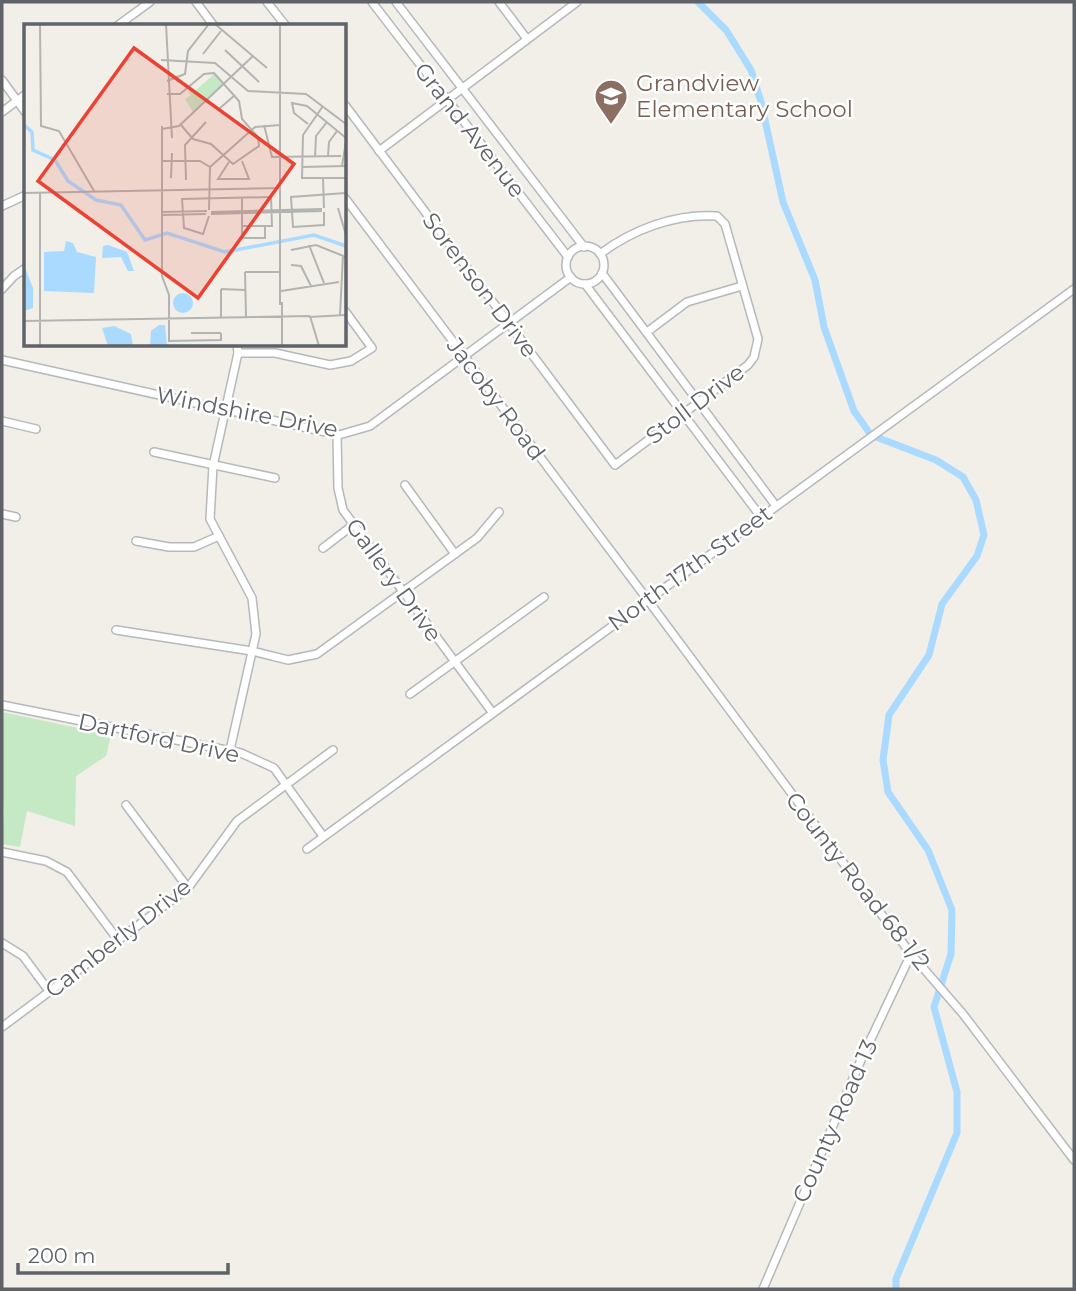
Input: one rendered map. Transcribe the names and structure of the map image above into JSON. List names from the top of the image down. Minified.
{"streets":{"street":["Grand Avenue","Sorenson Drive","Jacoby Road","Stoll Drive","Windshire Drive","North 17th Street","Gallery Drive","Dartford Drive","County Road 68 1/2","Camberly Drive","County Road 13"]},"crossings":[["Grand Avenue","Stoll Drive"],["Grand Avenue","Windshire Drive"],["Sorenson Drive","Stoll Drive"],["Sorenson Drive","Windshire Drive"],["Jacoby Road","Windshire Drive"],["Jacoby Road","North 17th Street"],["Jacoby Road","County Road 68 1/2"],["Stoll Drive","Windshire Drive"],["Windshire Drive","Gallery Drive"],["North 17th Street","Gallery Drive"],["North 17th Street","Dartford Drive"],["North 17th Street","County Road 68 1/2"],["Dartford Drive","Camberly Drive"],["County Road 68 1/2","County Road 13"]],"places":{"school or university":["Grandview Elementary School"]},"scale_bar":"200 m"}
